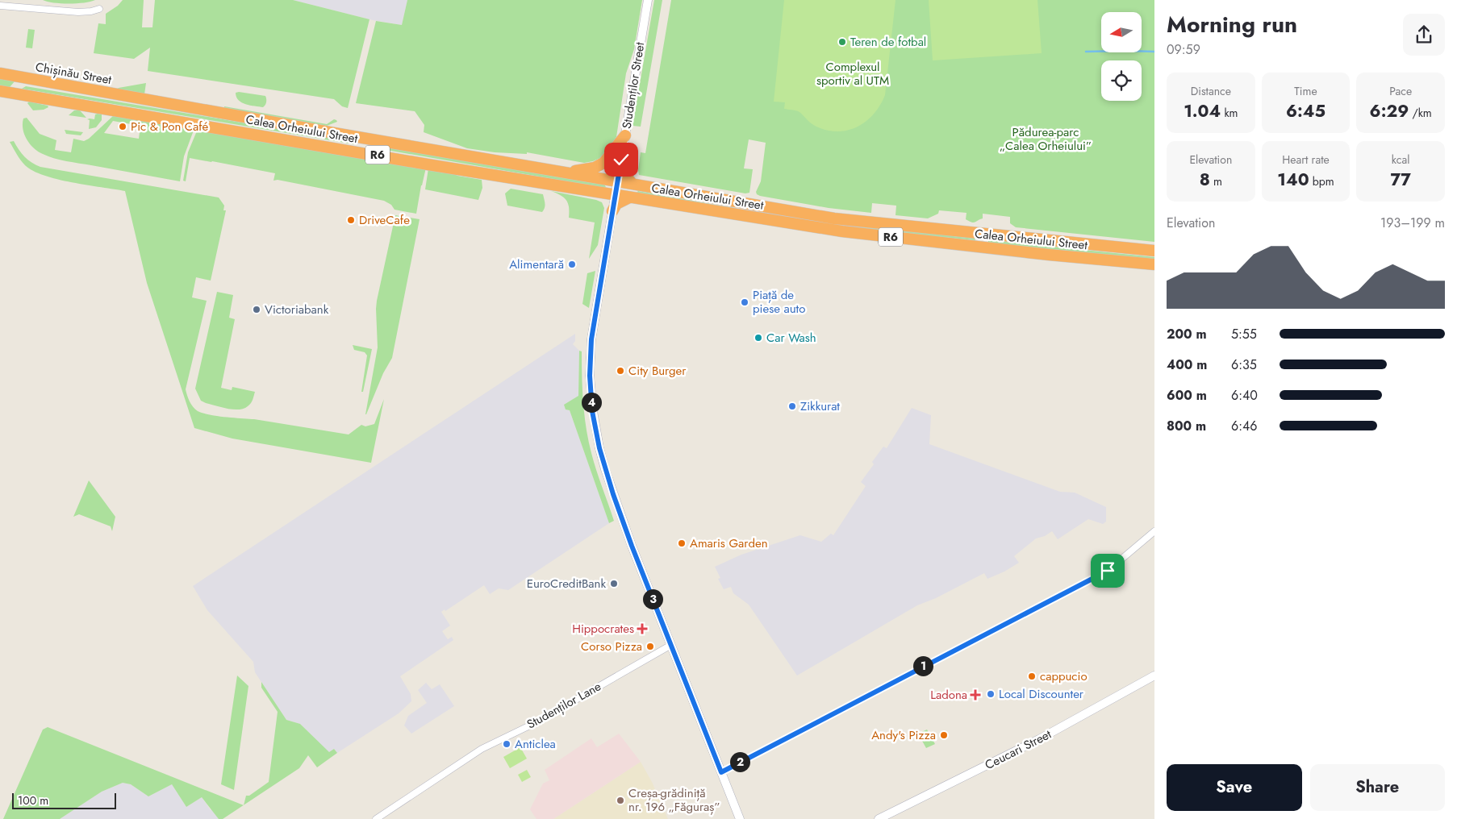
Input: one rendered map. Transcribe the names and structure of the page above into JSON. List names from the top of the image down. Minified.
{"streets":{"highway":["Chișinău Street","Calea Orheiului Street","R6"],"main road":["Studenților Street","Ceucari Street"],"street":["Studenților Lane"]},"crossings":[["Chișinău Street","Calea Orheiului Street"],["Studenților Street","Calea Orheiului Street"],["Studenților Street","Studenților Lane"],["Calea Orheiului Street","R6"]],"parks":["Complexul sportiv al UTM","Pădurea-parc „Calea Orheiului”"],"places":{"other":["Teren de fotbal","Pic & Pon Café","DriveCafe","Alimentară","Piață de piese auto","Victoriabank","Car Wash","City Burger","Zikkurat","Amaris Garden","EuroCreditBank","Corso Pizza","cappucio","Local Discounter","Andy's Pizza","Anticlea","Creșa-grădiniță nr. 196 „Făguraș”"],"health":["Hippocrates","Ladona"]},"scale_bar":"100 m","north":"left","page":{"heading":["Morning run","09:59"],"stats":[["Distance","1.04 km"],["Time","6:45"],["Pace","6:29 /km"],["Elevation","8 m"],["Heart rate","140 bpm"],["kcal","77"]],"chart":["Elevation","193–199 m"],"list":[{"name":"200 m","note":"5:55"},{"name":"400 m","note":"6:35"},{"name":"600 m","note":"6:40"},{"name":"800 m","note":"6:46"}],"pins":["4","3","1","2"],"buttons":["Save","Share"],"scale":"100 m"}}
